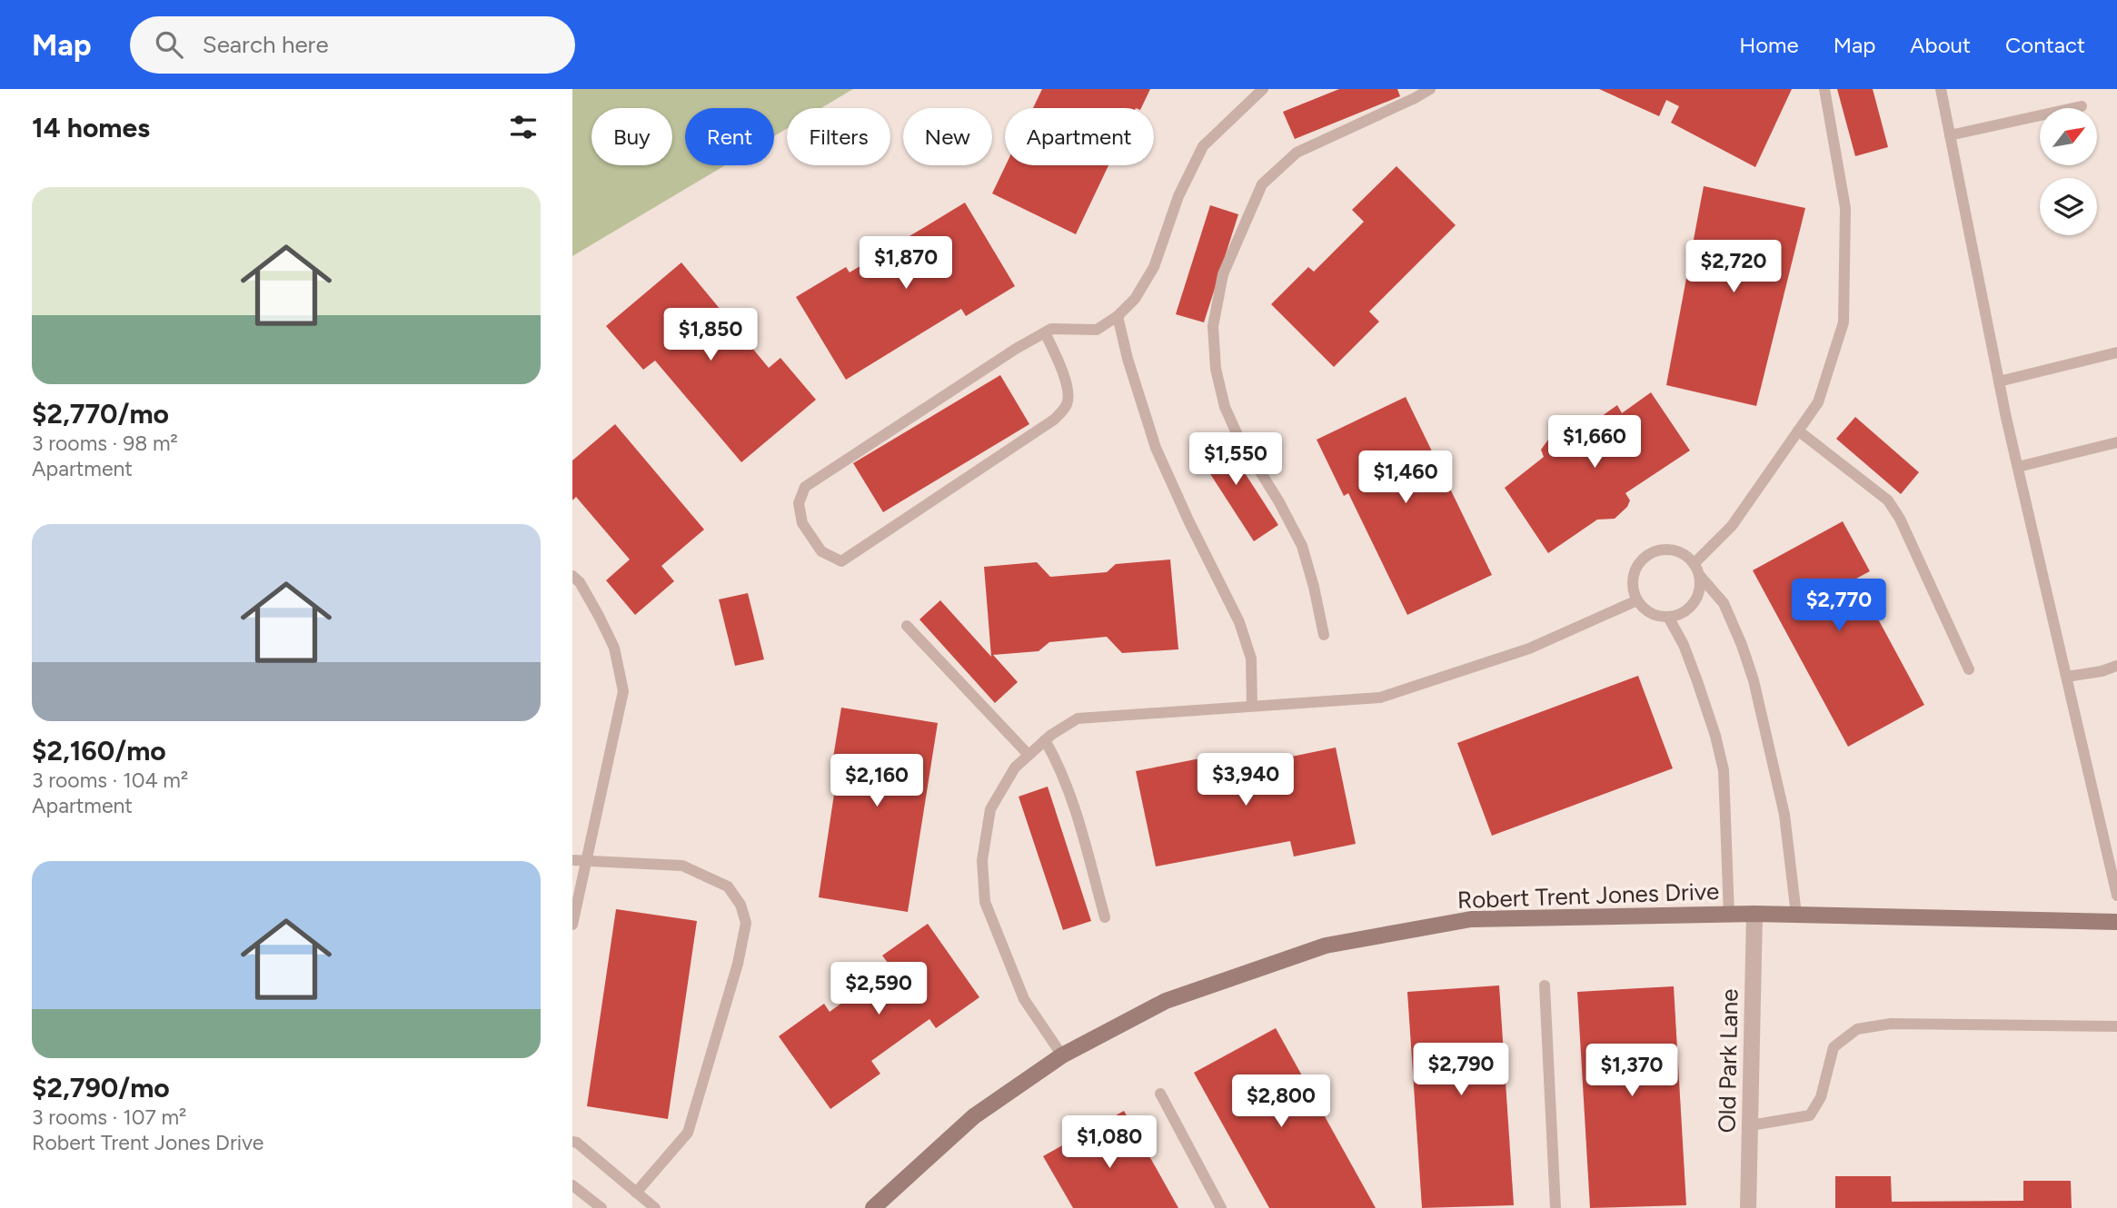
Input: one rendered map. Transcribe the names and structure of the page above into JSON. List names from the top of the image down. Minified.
{"streets":{"street":["Robert Trent Jones Drive","Old Park Lane"]},"crossings":[["Robert Trent Jones Drive","Old Park Lane"]],"north":"top right","page":{"header":"Map","search":"Search here","nav":["Home","Map","About","Contact"],"heading":"14 homes","chip":["Buy","Rent","Filters","New","Apartment"],"list":[{"name":"$2,770/mo","note":"3 rooms · 98 m² · Apartment"},{"name":"$2,160/mo","note":"3 rooms · 104 m² · Apartment"},{"name":"$2,790/mo","note":"3 rooms · 107 m² · Robert Trent Jones Drive"}],"price":["$1,870","$2,720","$1,850","$1,660","$1,550","$1,460","$2,770","$3,940","$2,160","$2,590","$2,790","$1,370","$2,800","$1,080"]}}
